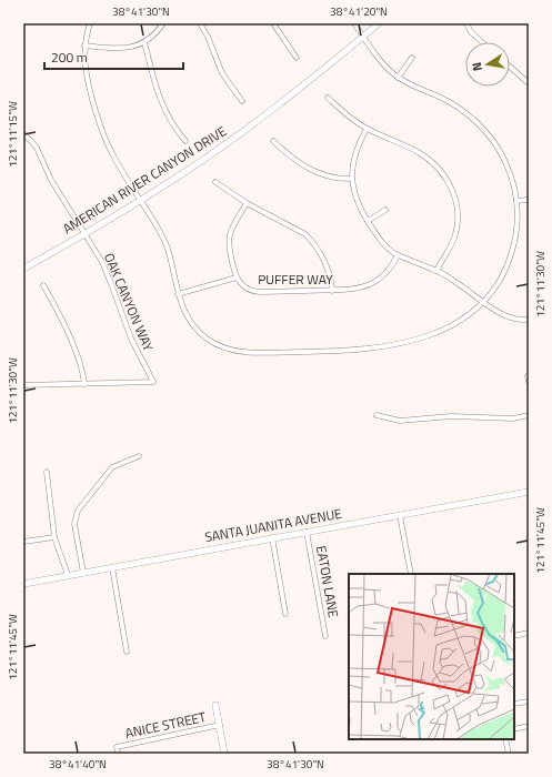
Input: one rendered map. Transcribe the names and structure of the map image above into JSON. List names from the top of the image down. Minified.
{"streets":{"street":["AMERICAN RIVER CANYON DRIVE","PUFFER WAY","OAK CANYON WAY","SANTA JUANITA AVENUE","EATON LANE","ANICE STREET"]},"crossings":[["AMERICAN RIVER CANYON DRIVE","OAK CANYON WAY"],["SANTA JUANITA AVENUE","EATON LANE"]],"scale_bar":"200 m","north":"left","coordinates":["38°41'30\"N","38°41'20\"N","121°11'15\"W","121°11'30\"W","121°11'45\"W","38°41'40\"N"]}
